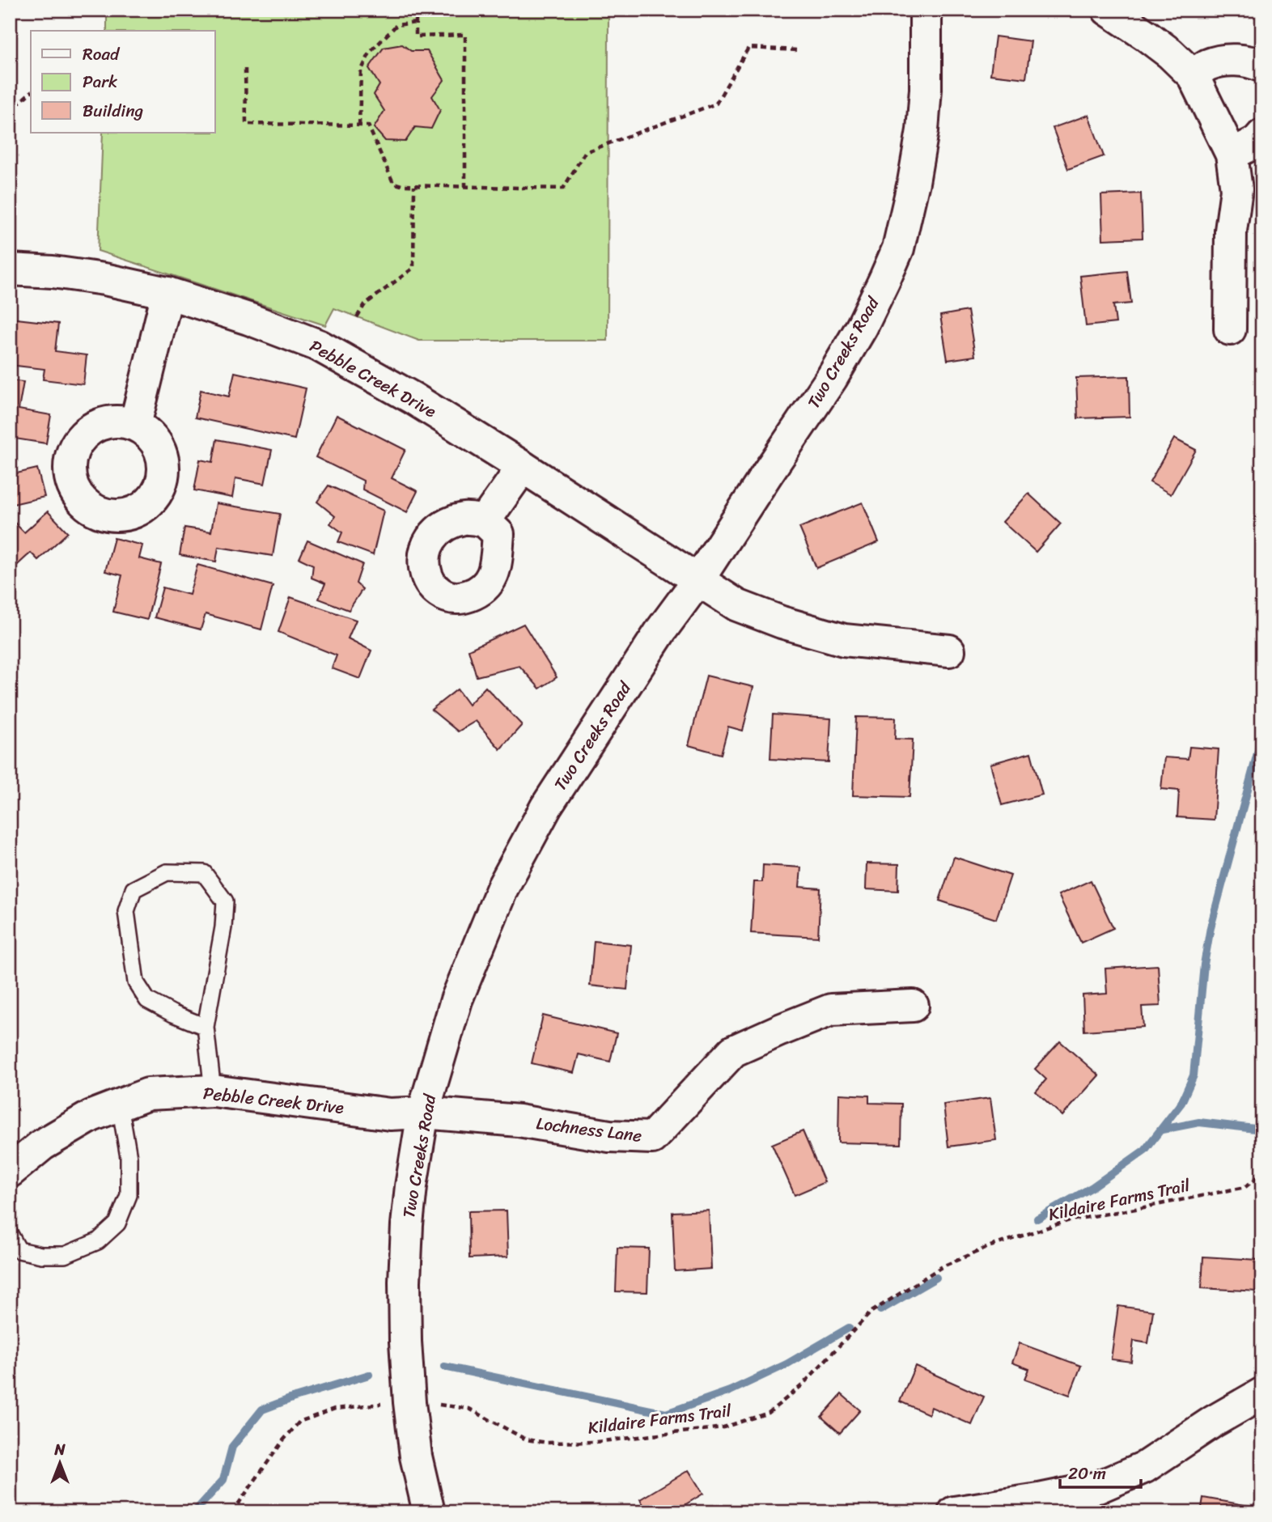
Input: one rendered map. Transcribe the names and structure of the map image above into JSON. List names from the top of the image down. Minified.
{"streets":{"street":["Two Creeks Road","Pebble Creek Drive","Lochness Lane"],"path":["Kildaire Farms Trail"]},"crossings":[["Two Creeks Road","Pebble Creek Drive"],["Two Creeks Road","Lochness Lane"],["Pebble Creek Drive","Lochness Lane"]],"legend":["Road","Park","Building"],"scale_bar":"20 m","north":"top"}
